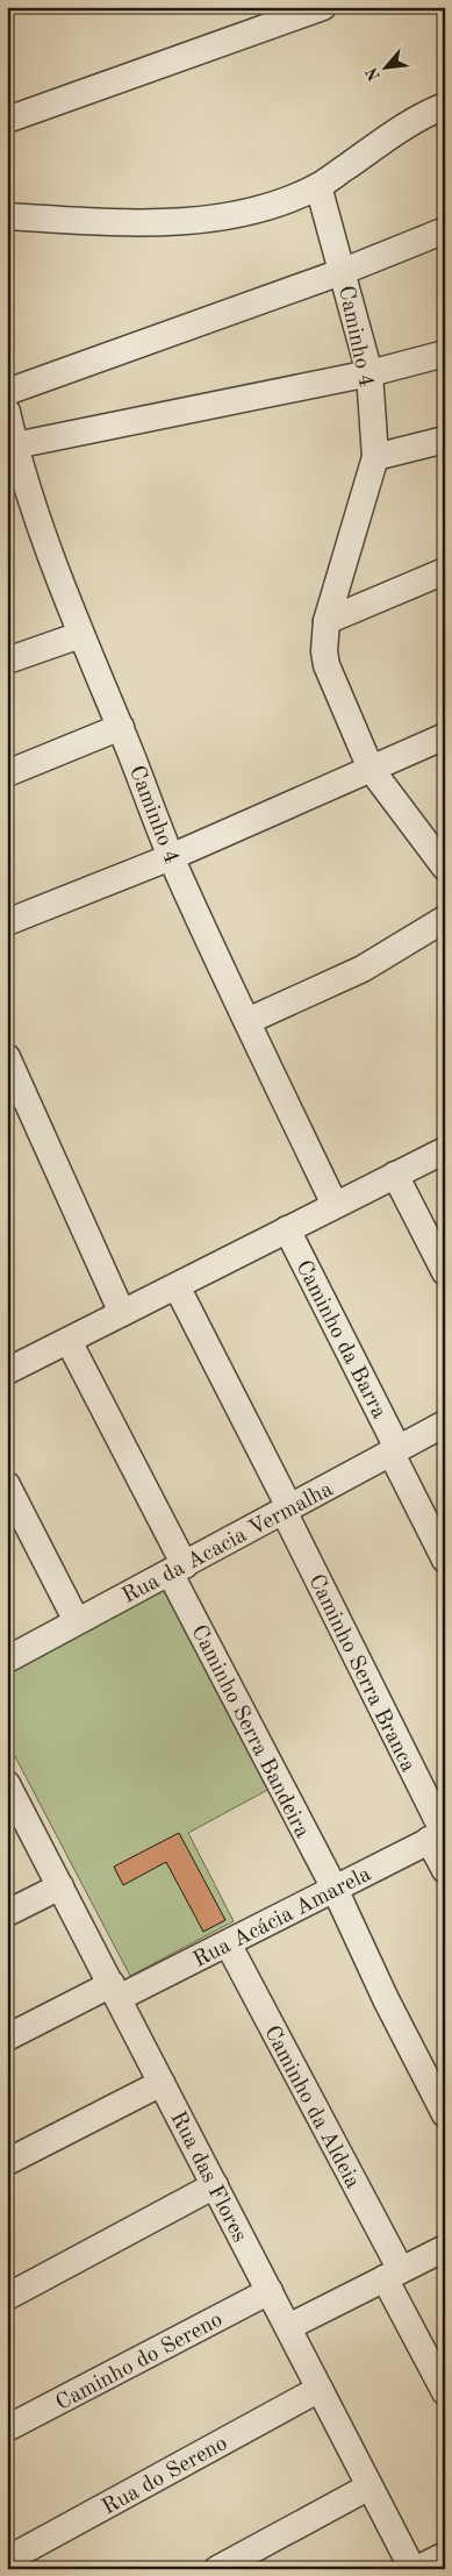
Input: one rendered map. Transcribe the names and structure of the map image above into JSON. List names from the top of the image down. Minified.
{"streets":{"street":["Caminho 4","Caminho da Barra","Rua da Acacia Vermalha","Caminho Serra Branca","Caminho Serra Bandeira","Rua Acácia Amarela","Caminho da Aldeia","Rua das Flores","Caminho do Sereno","Rua do Sereno"]},"crossings":[["Caminho da Barra","Rua da Acacia Vermalha"],["Rua da Acacia Vermalha","Caminho Serra Branca"],["Rua da Acacia Vermalha","Caminho Serra Bandeira"],["Caminho Serra Branca","Rua Acácia Amarela"],["Caminho Serra Bandeira","Rua Acácia Amarela"],["Rua Acácia Amarela","Caminho da Aldeia"],["Rua Acácia Amarela","Rua das Flores"],["Rua das Flores","Caminho do Sereno"],["Rua das Flores","Rua do Sereno"]],"north":"bottom left"}
